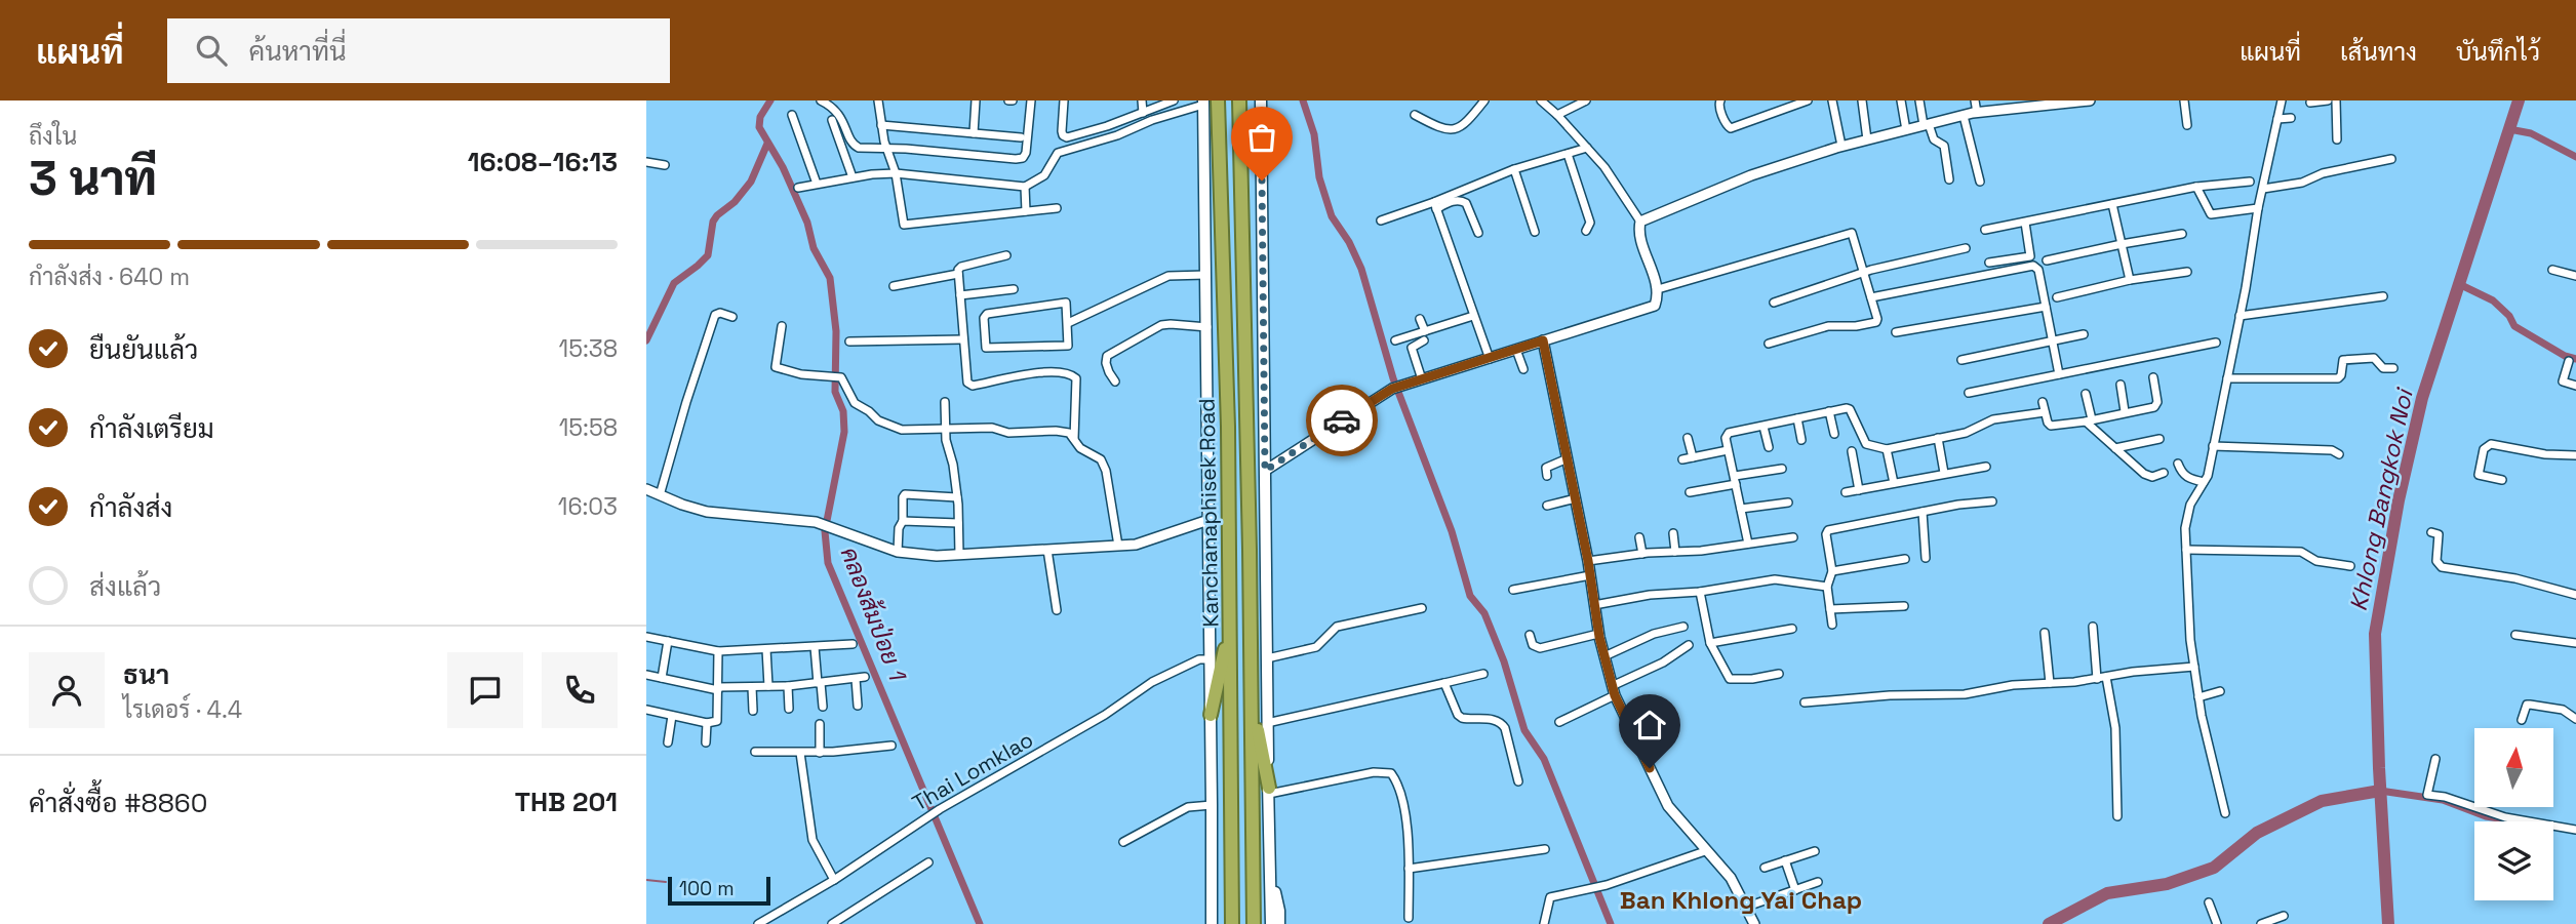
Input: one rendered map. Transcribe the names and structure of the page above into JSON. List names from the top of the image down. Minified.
{"streets":{"highway":["Kanchanaphisek Road"],"street":["Thai Lomklao"]},"districts":["Ban Khlong Yai Chap"],"water":["Khlong Bangkok Noi","คลองส้มป่อย 1"],"scale_bar":"100 m","north":"top","page":{"header":"แผนที่","search":"ค้นหาที่นี่","nav":["แผนที่","เส้นทาง","บันทึกไว้"],"heading":["3 นาที","ถึงใน","16:08–16:13"],"panel":["ธนา","ไรเดอร์ · 4.4","คำสั่งซื้อ #8860","THB 201"],"bar":"กำลังส่ง · 640 m","list":[["ยืนยันแล้ว","15:38"],["กำลังเตรียม","15:58"],["กำลังส่ง","16:03"],"ส่งแล้ว"],"scale":"100 m"}}
